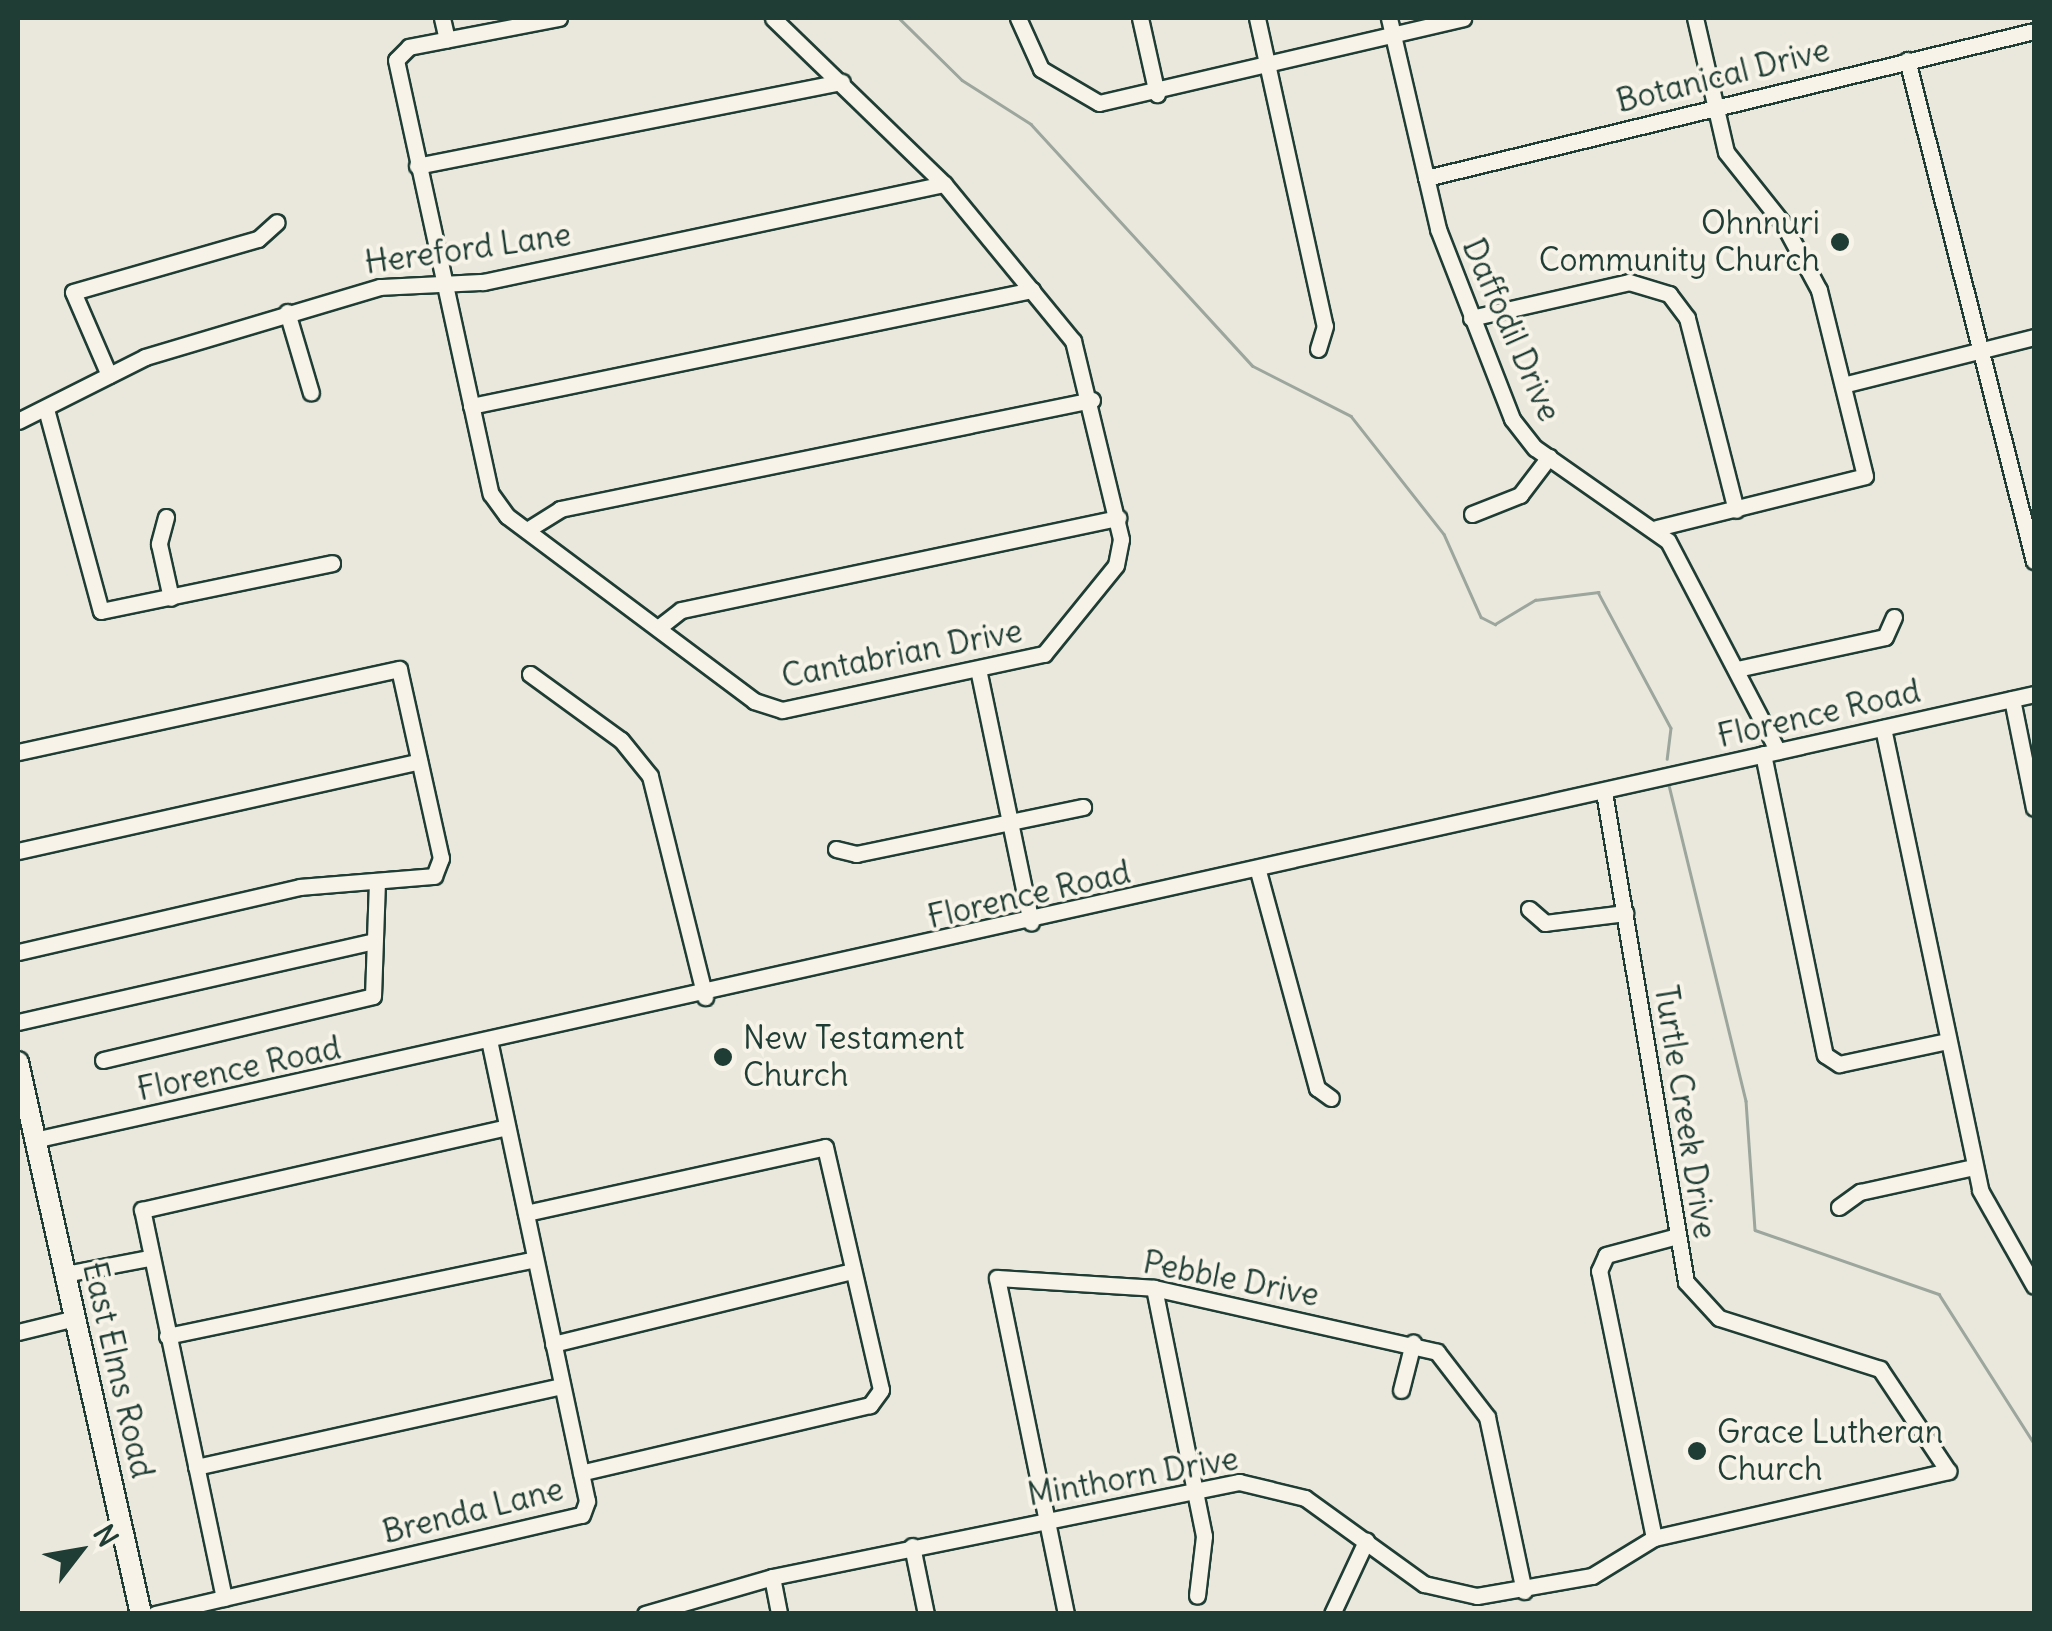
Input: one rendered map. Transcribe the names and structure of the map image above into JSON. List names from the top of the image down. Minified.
{"streets":{"main road":["East Elms Road"],"street":["Botanical Drive","Hereford Lane","Daffodil Drive","Cantabrian Drive","Florence Road","Turtle Creek Drive","Pebble Drive","Minthorn Drive","Brenda Lane"]},"crossings":[["Botanical Drive","Daffodil Drive"],["Hereford Lane","Cantabrian Drive"],["Daffodil Drive","Florence Road"],["Florence Road","Turtle Creek Drive"],["Florence Road","East Elms Road"],["Turtle Creek Drive","Minthorn Drive"],["Pebble Drive","Minthorn Drive"]],"places":["Ohnnuri Community Church","New Testament Church","Grace Lutheran Church"],"north":"top right"}
